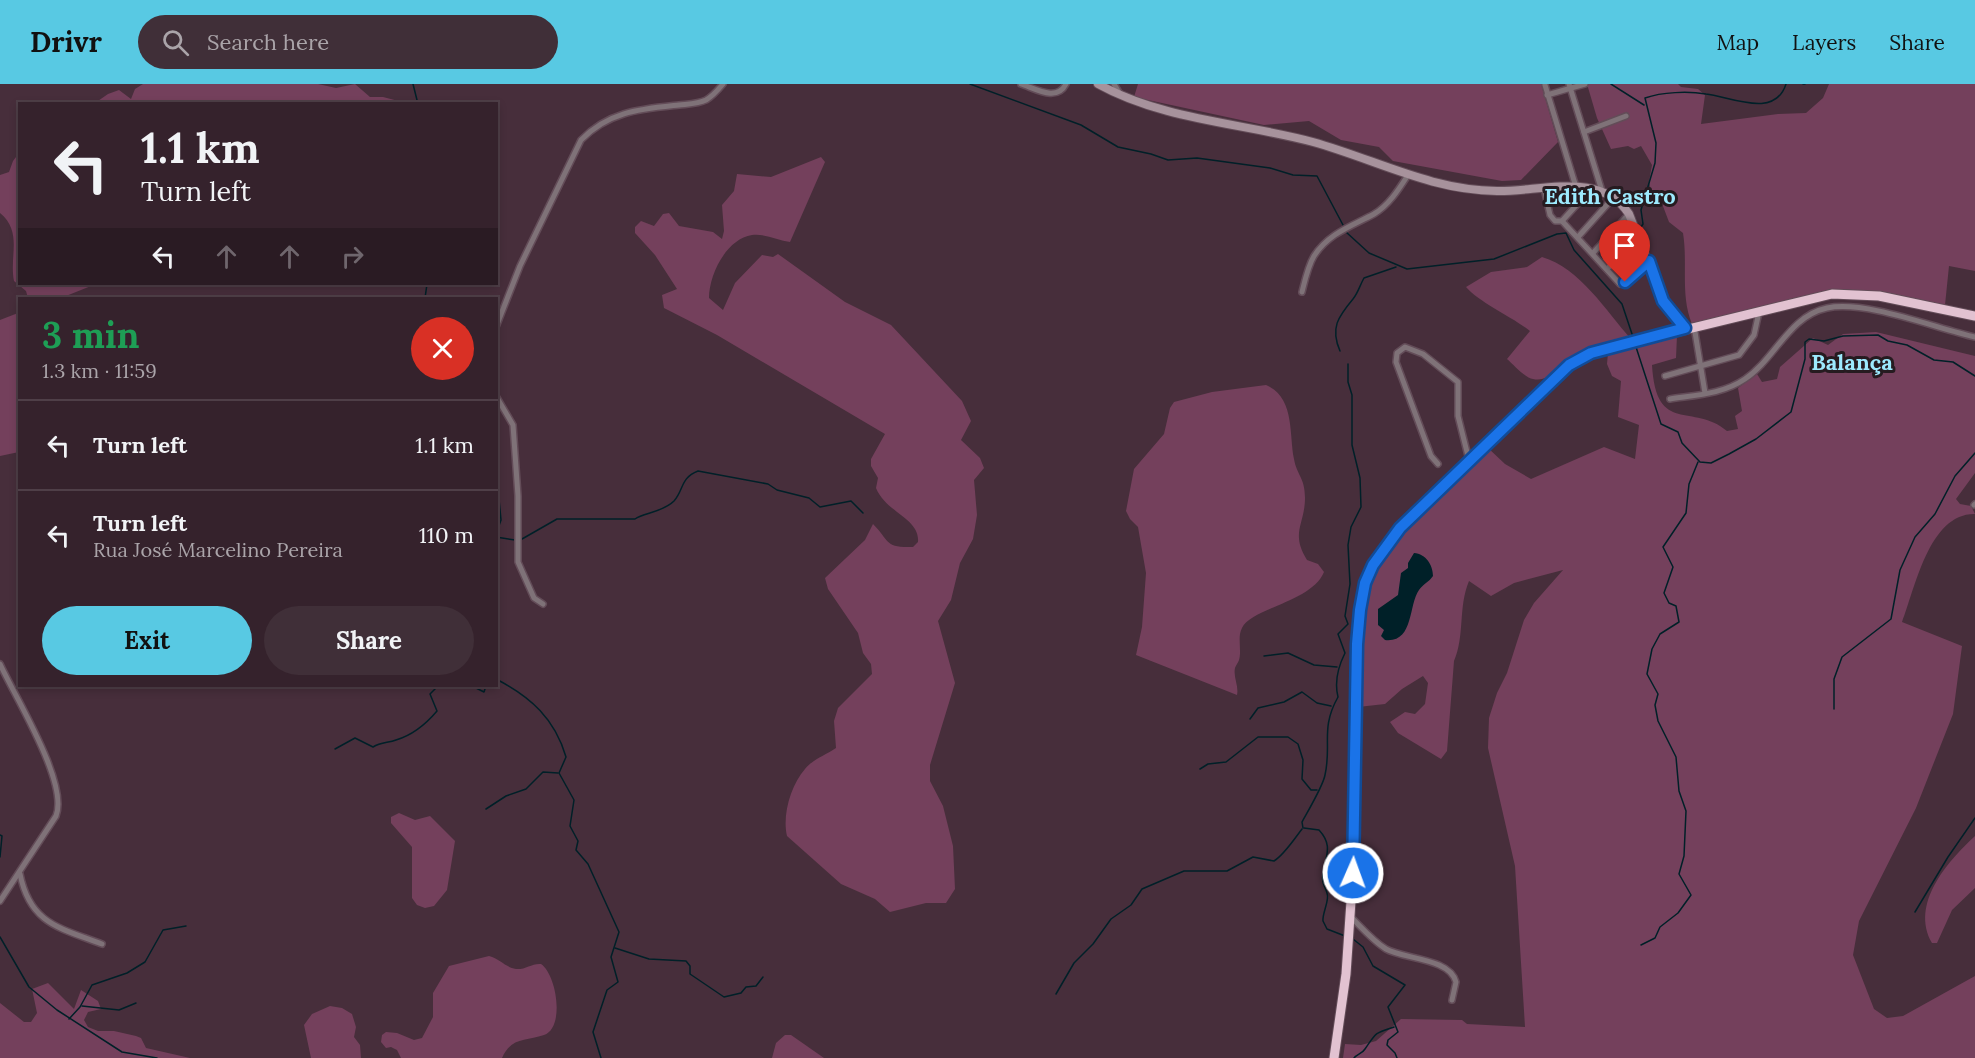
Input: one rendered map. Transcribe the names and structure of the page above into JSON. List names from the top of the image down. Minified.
{"districts":["Edith Castro","Balança"],"page":{"header":"Drivr","search":"Search here","nav":["Map","Layers","Share"],"turn":["1.1 km","Turn left"],"heading":["3 min","1.3 km · 11:59"],"list":[{"name":"Turn left","value":"1.1 km"},{"name":"Turn left","note":"Rua José Marcelino Pereira","value":"110 m"}],"buttons":["Exit","Share"]}}
